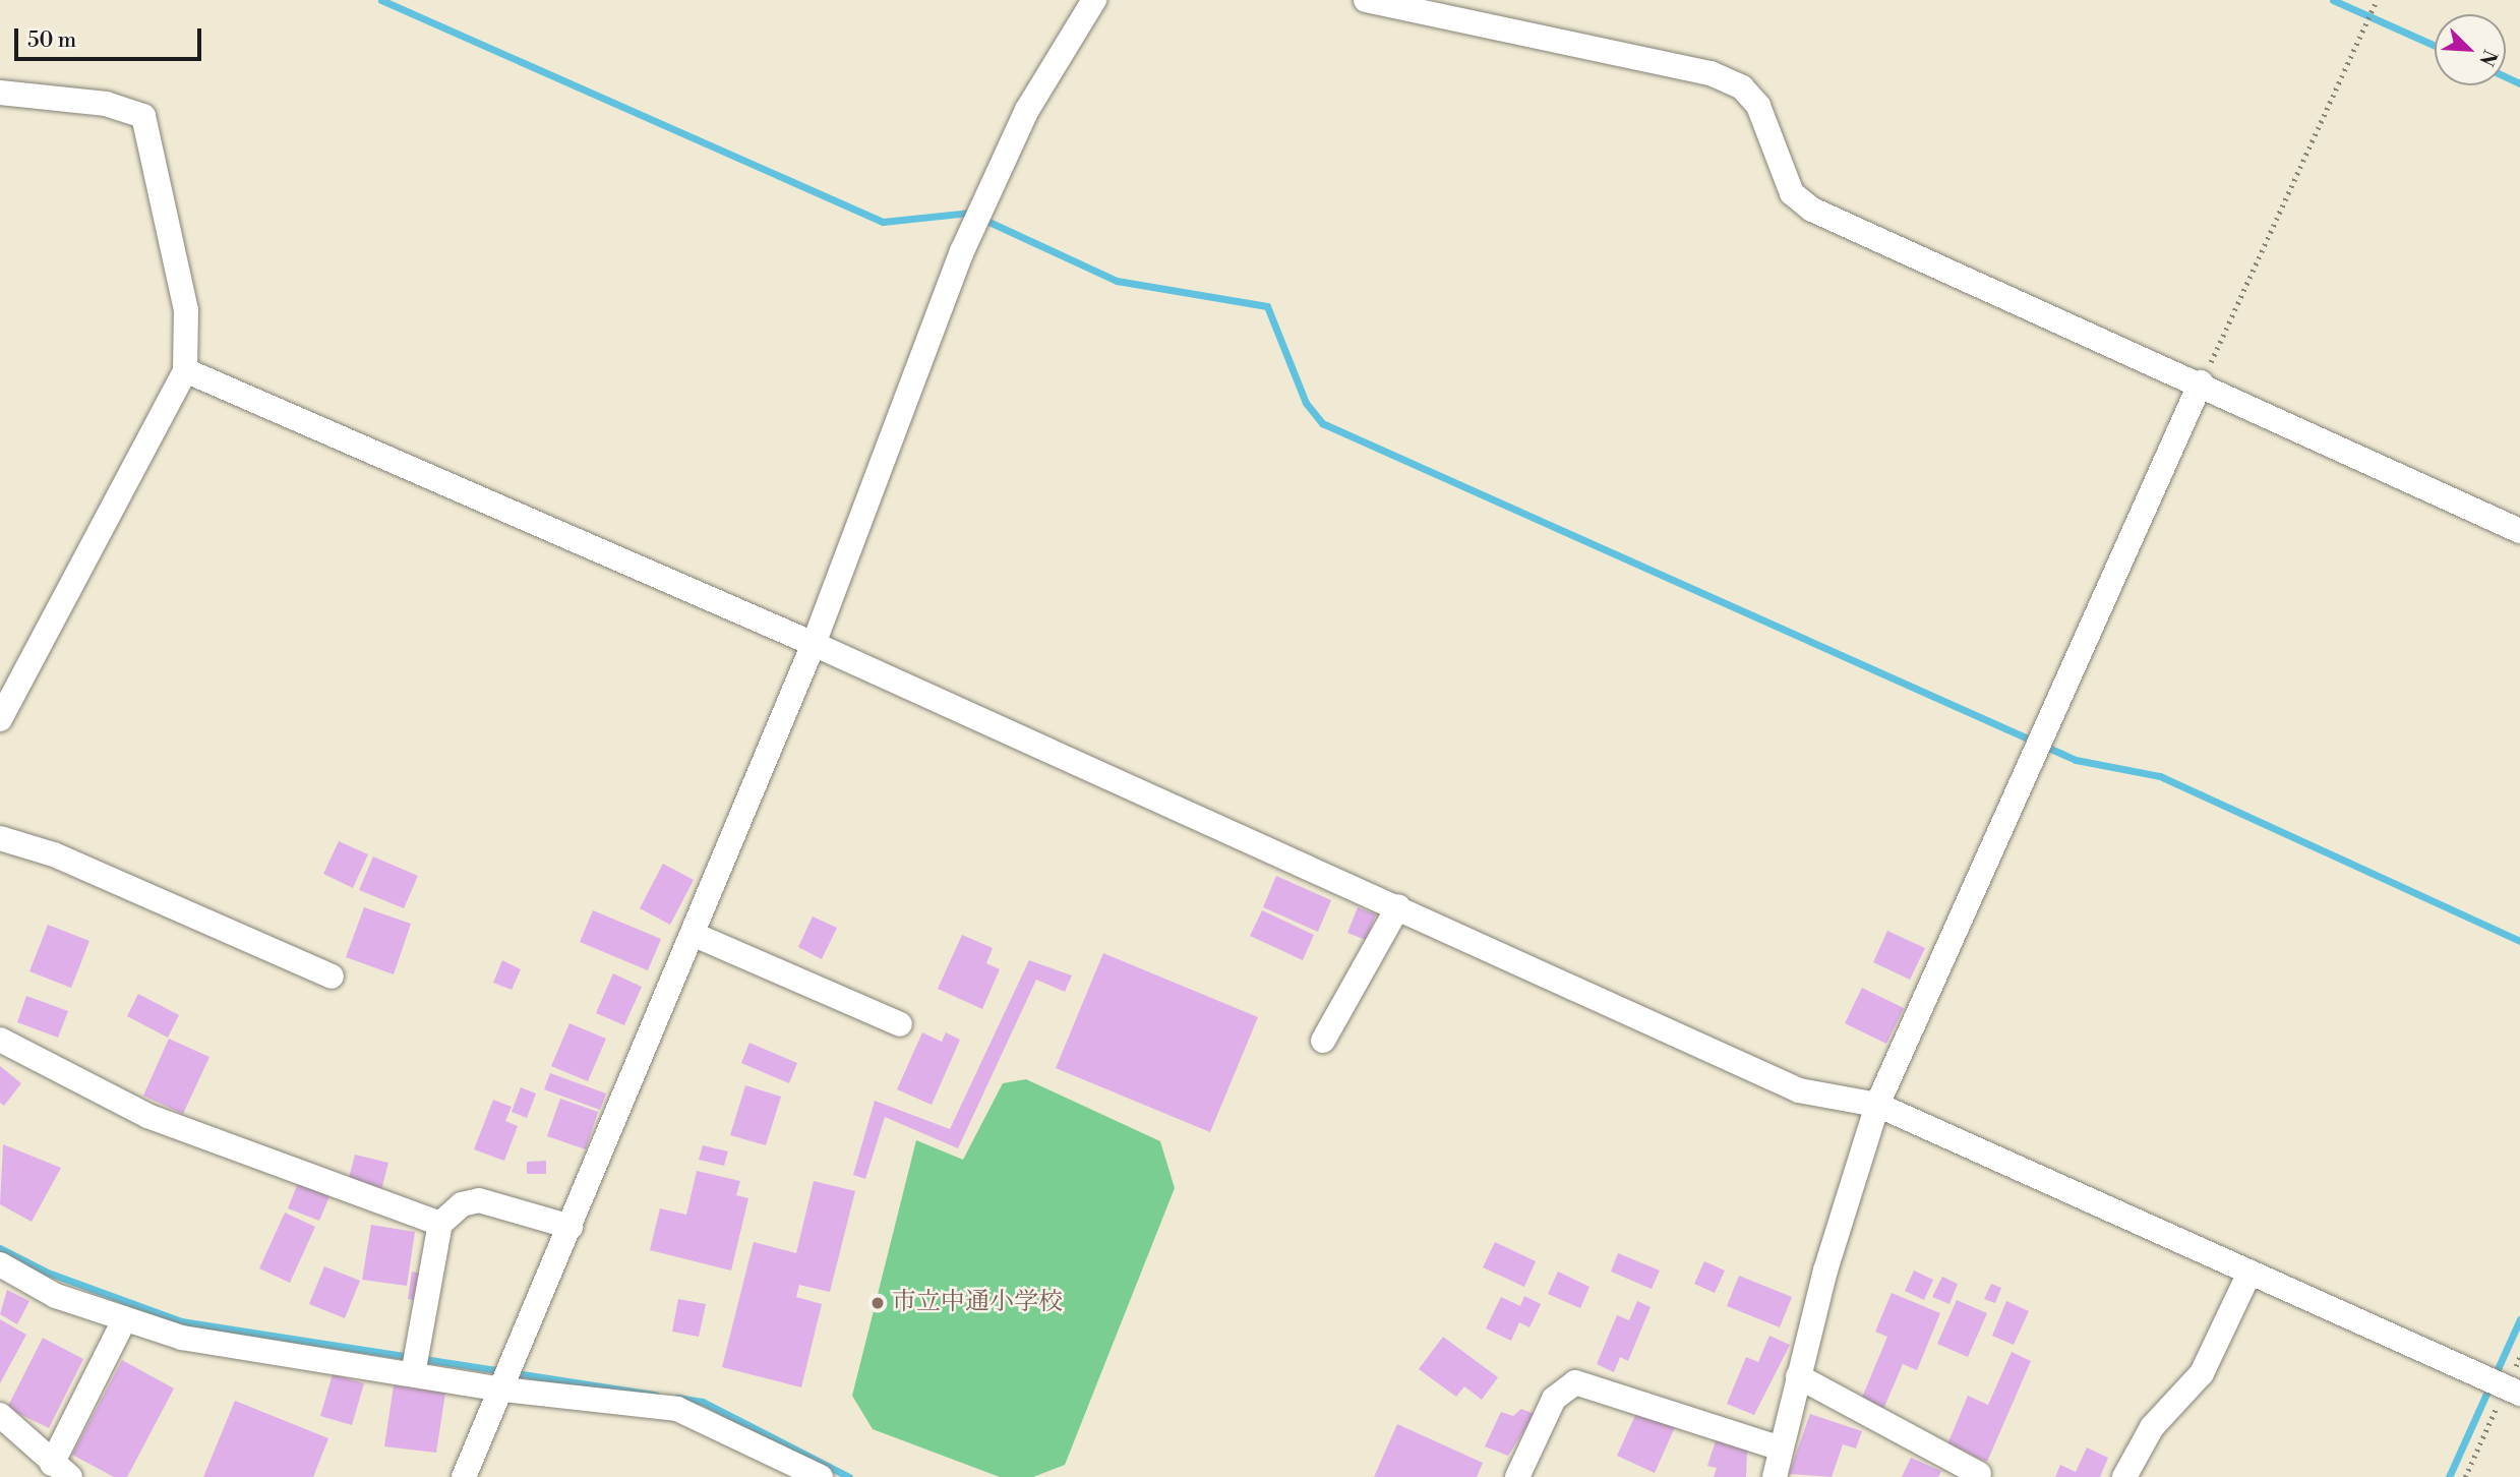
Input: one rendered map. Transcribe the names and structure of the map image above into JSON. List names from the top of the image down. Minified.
{"places":["市立中通小学校"],"scale_bar":"50 m","north":"bottom right"}
